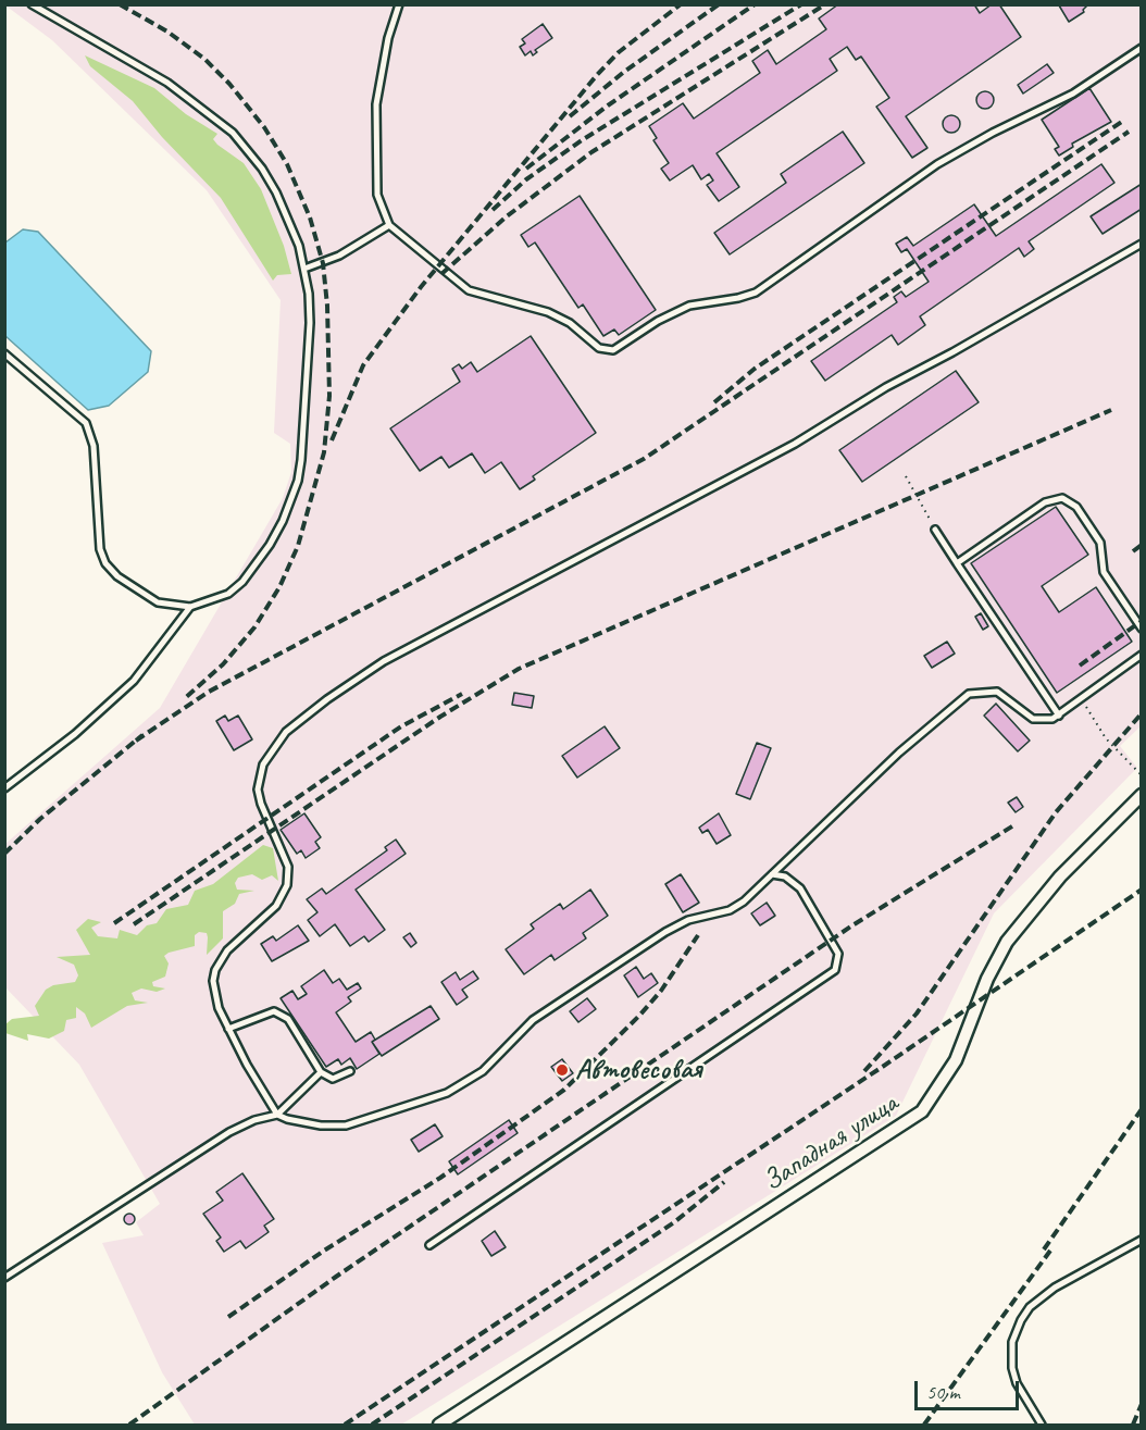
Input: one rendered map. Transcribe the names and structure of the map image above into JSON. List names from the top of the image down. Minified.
{"streets":{"street":["Западная улица"]},"places":["Автовесовая"],"scale_bar":"50 m"}
